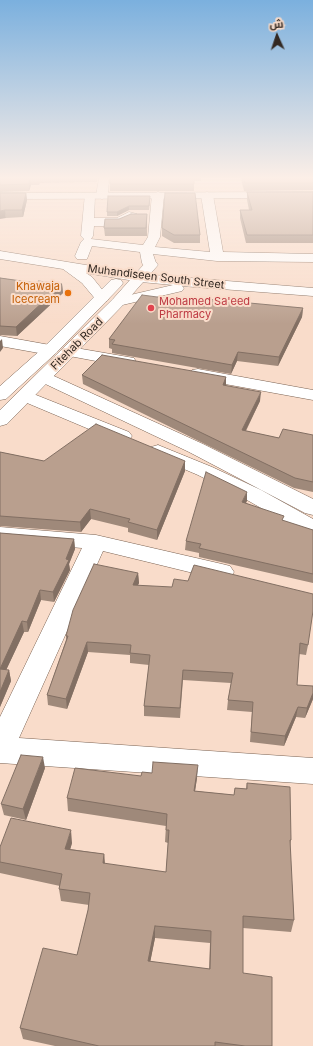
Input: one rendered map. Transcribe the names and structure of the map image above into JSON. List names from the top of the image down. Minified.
{"streets":{"main road":["Muhandiseen South Street","Fitehab Road"]},"crossings":[["Muhandiseen South Street","Fitehab Road"]],"places":["Khawaja Icecream","Mohamed Sa'eed Pharmacy"],"north":"top"}
